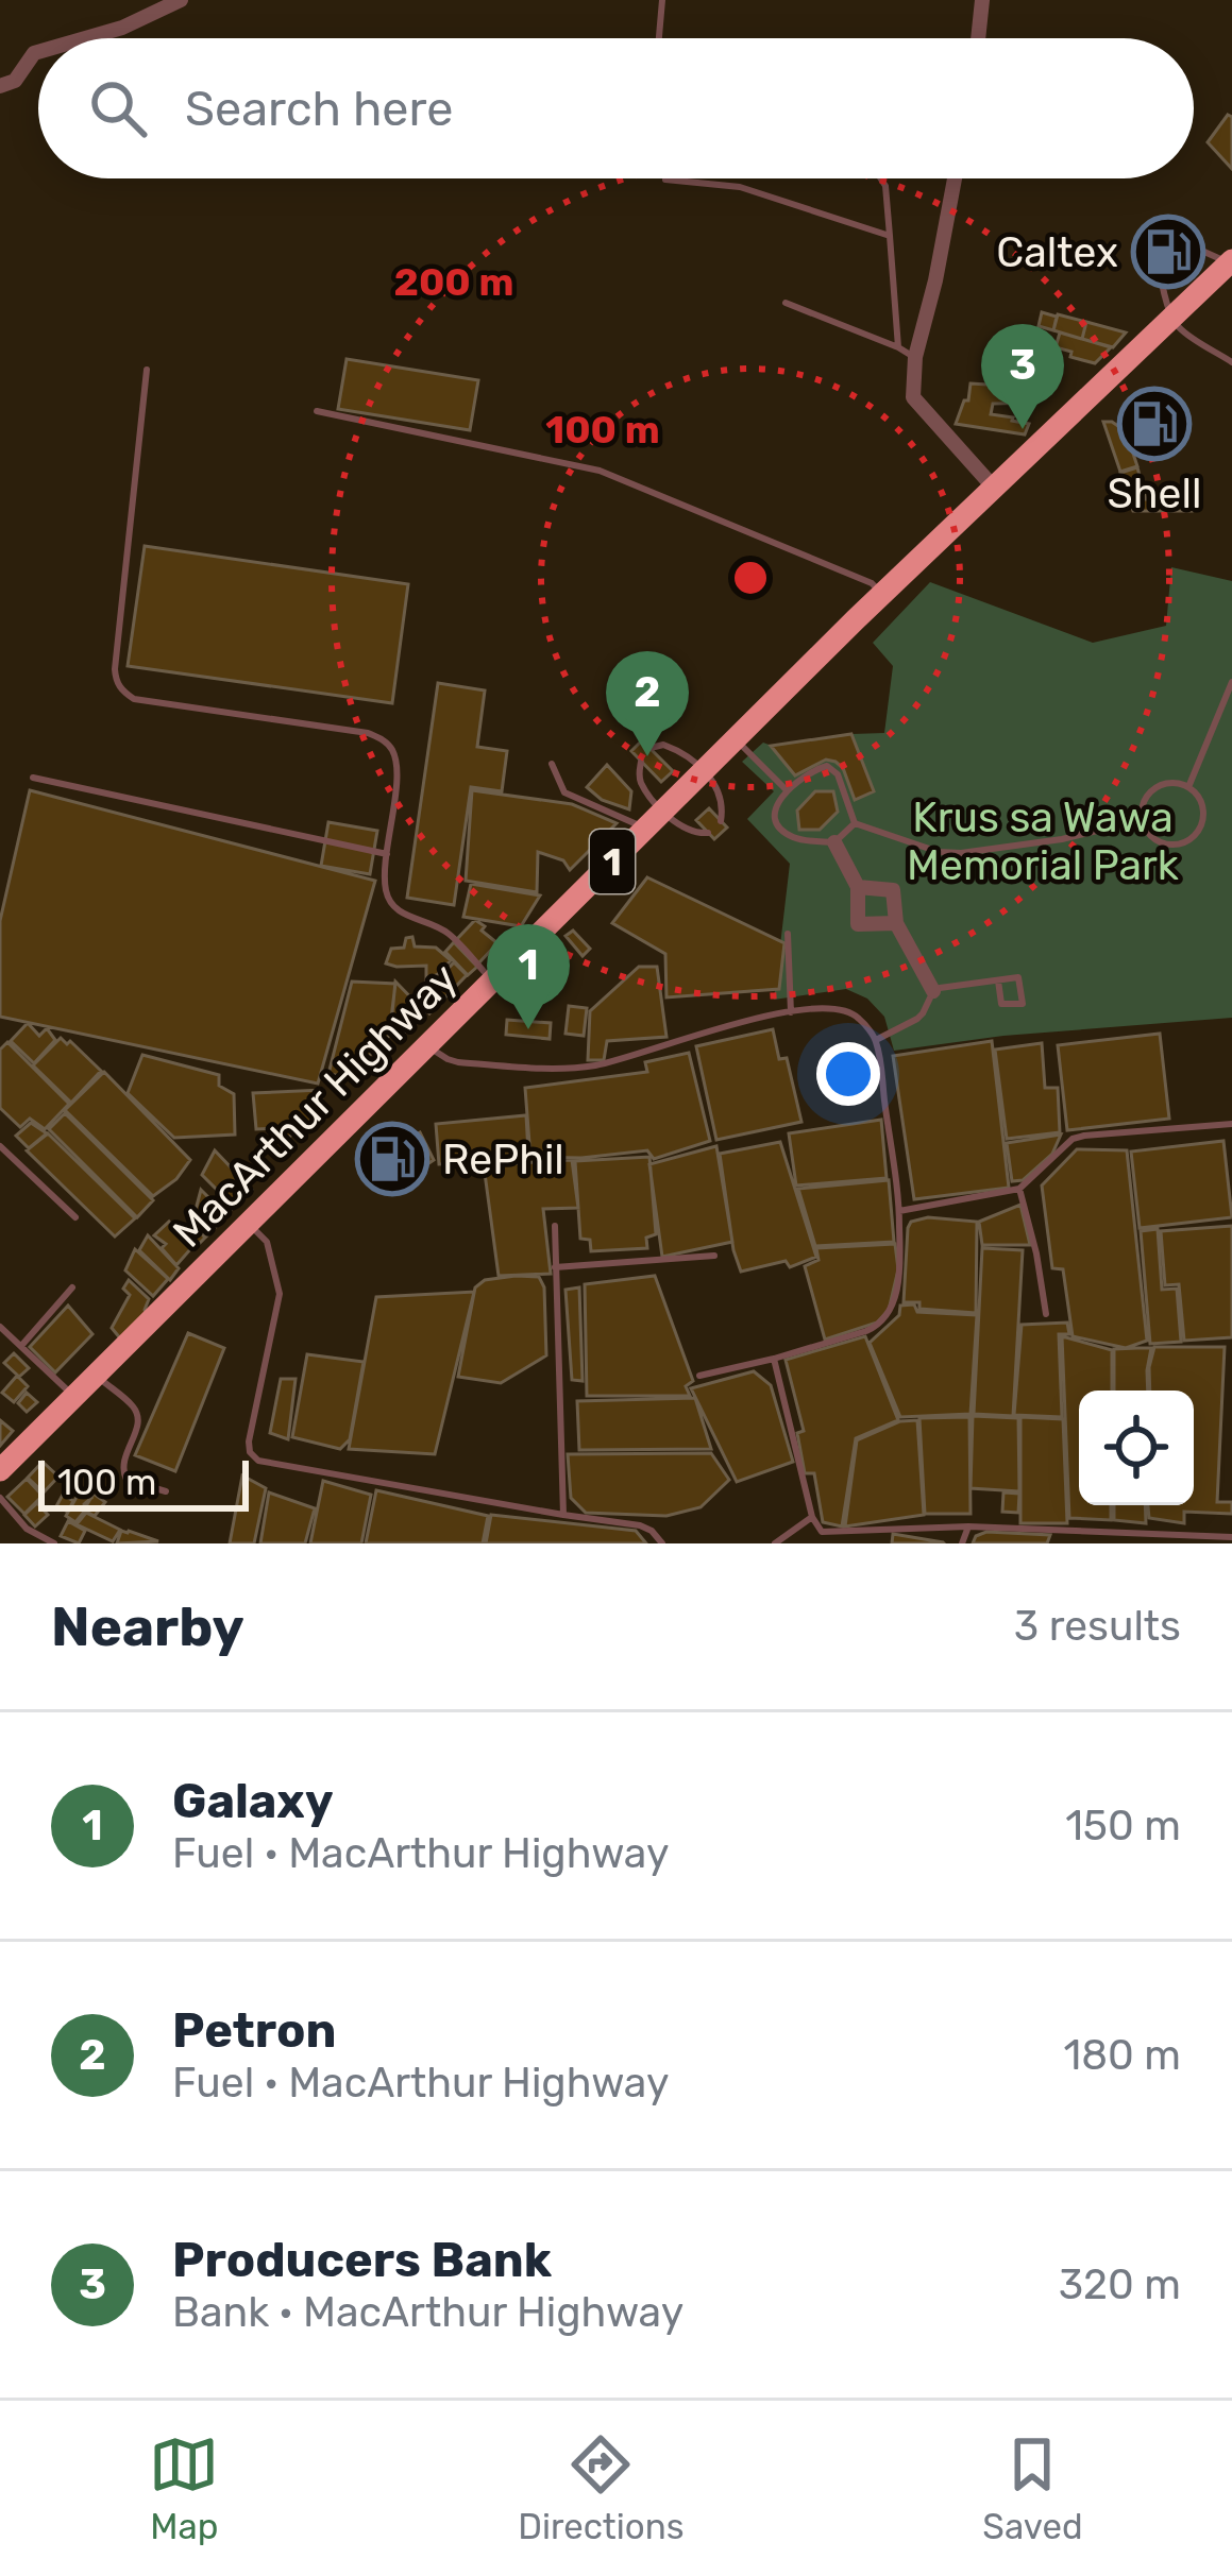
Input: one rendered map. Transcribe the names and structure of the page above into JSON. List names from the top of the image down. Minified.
{"streets":{"highway":["1","MacArthur Highway"]},"parks":["Krus sa Wawa Memorial Park"],"places":{"fuel station":["Caltex","Shell","RePhil"]},"scale_bar":"100 m","page":{"search":"Search here","pins":["3","2","1"],"scale":"100 m","heading":["Nearby","3 results"],"list":[{"mark":"1","name":"Galaxy","note":"Fuel · MacArthur Highway","value":"150 m"},{"mark":"2","name":"Petron","note":"Fuel · MacArthur Highway","value":"180 m"},{"mark":"3","name":"Producers Bank","note":"Bank · MacArthur Highway","value":"320 m"}],"nav":["Map","Directions","Saved"]},"rings":["200 m","100 m"]}
